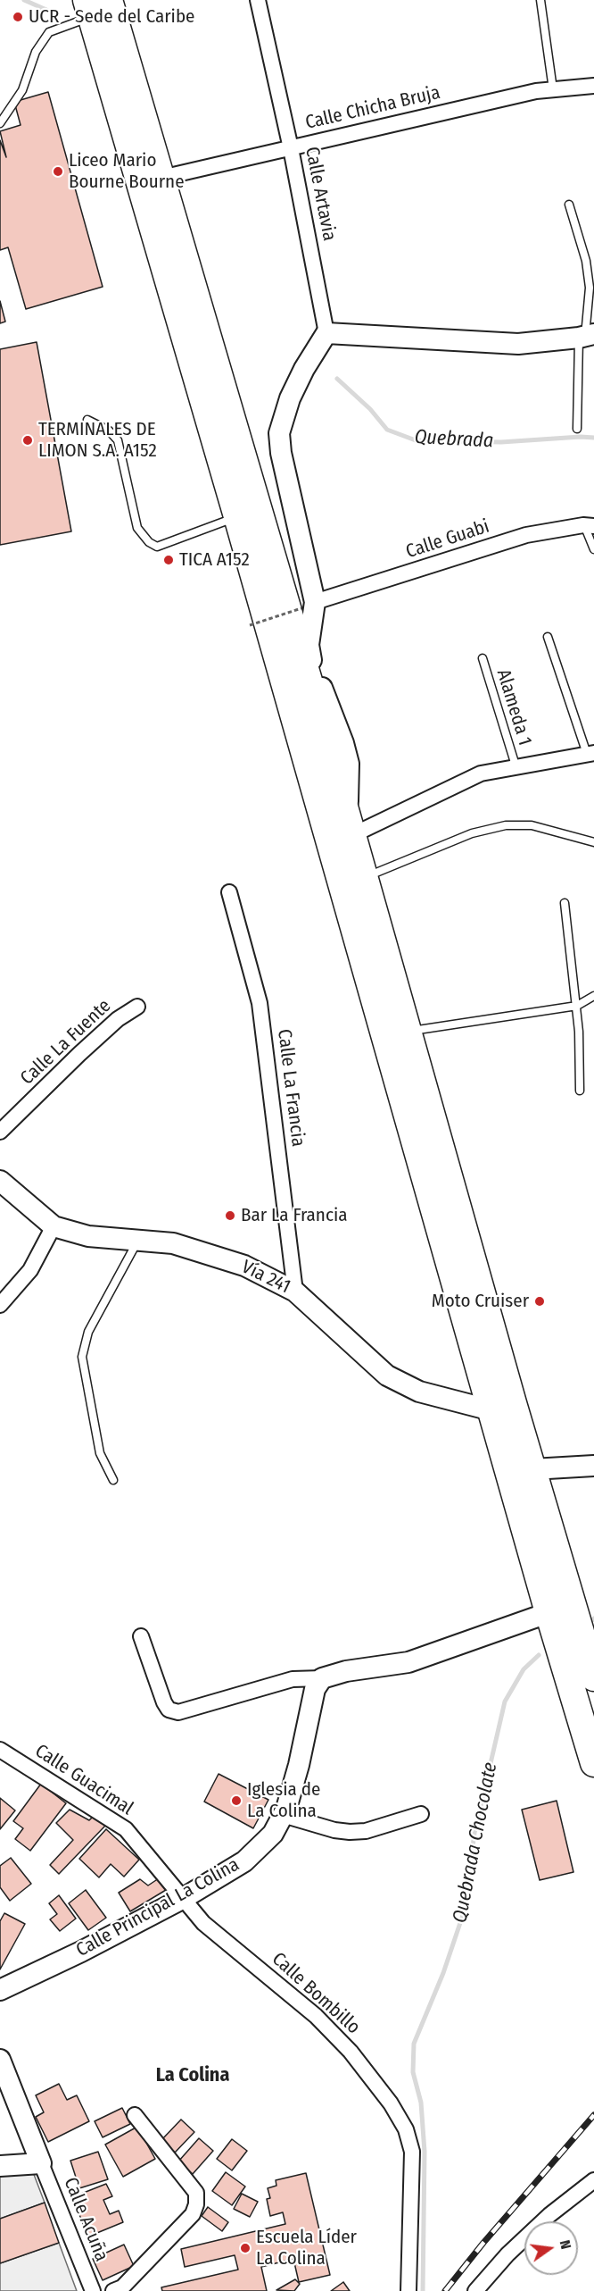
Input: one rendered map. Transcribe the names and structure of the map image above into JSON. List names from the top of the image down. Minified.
{"streets":{"street":["Calle Chicha Bruja","Calle Artavia","Calle Guabi","Calle La Fuente","Calle La Francia","Vía 241","Calle Guacimal","Calle Principal La Colina","Calle Bombillo","Calle Acuña"],"lane":["Alameda 1"]},"crossings":[["Calle Chicha Bruja","Calle Artavia"],["Calle La Francia","Vía 241"],["Calle Guacimal","Calle Principal La Colina"],["Calle Guacimal","Calle Bombillo"],["Calle Principal La Colina","Calle Bombillo"]],"districts":["La Colina"],"water":["Quebrada","Quebrada Chocolate"],"places":["UCR - Sede del Caribe","Liceo Mario Bourne Bourne","TERMINALES DE LIMON S.A. A152","TICA A152","Bar La Francia","Moto Cruiser","Iglesia de La Colina","Escuela Líder La Colina"],"north":"right"}
